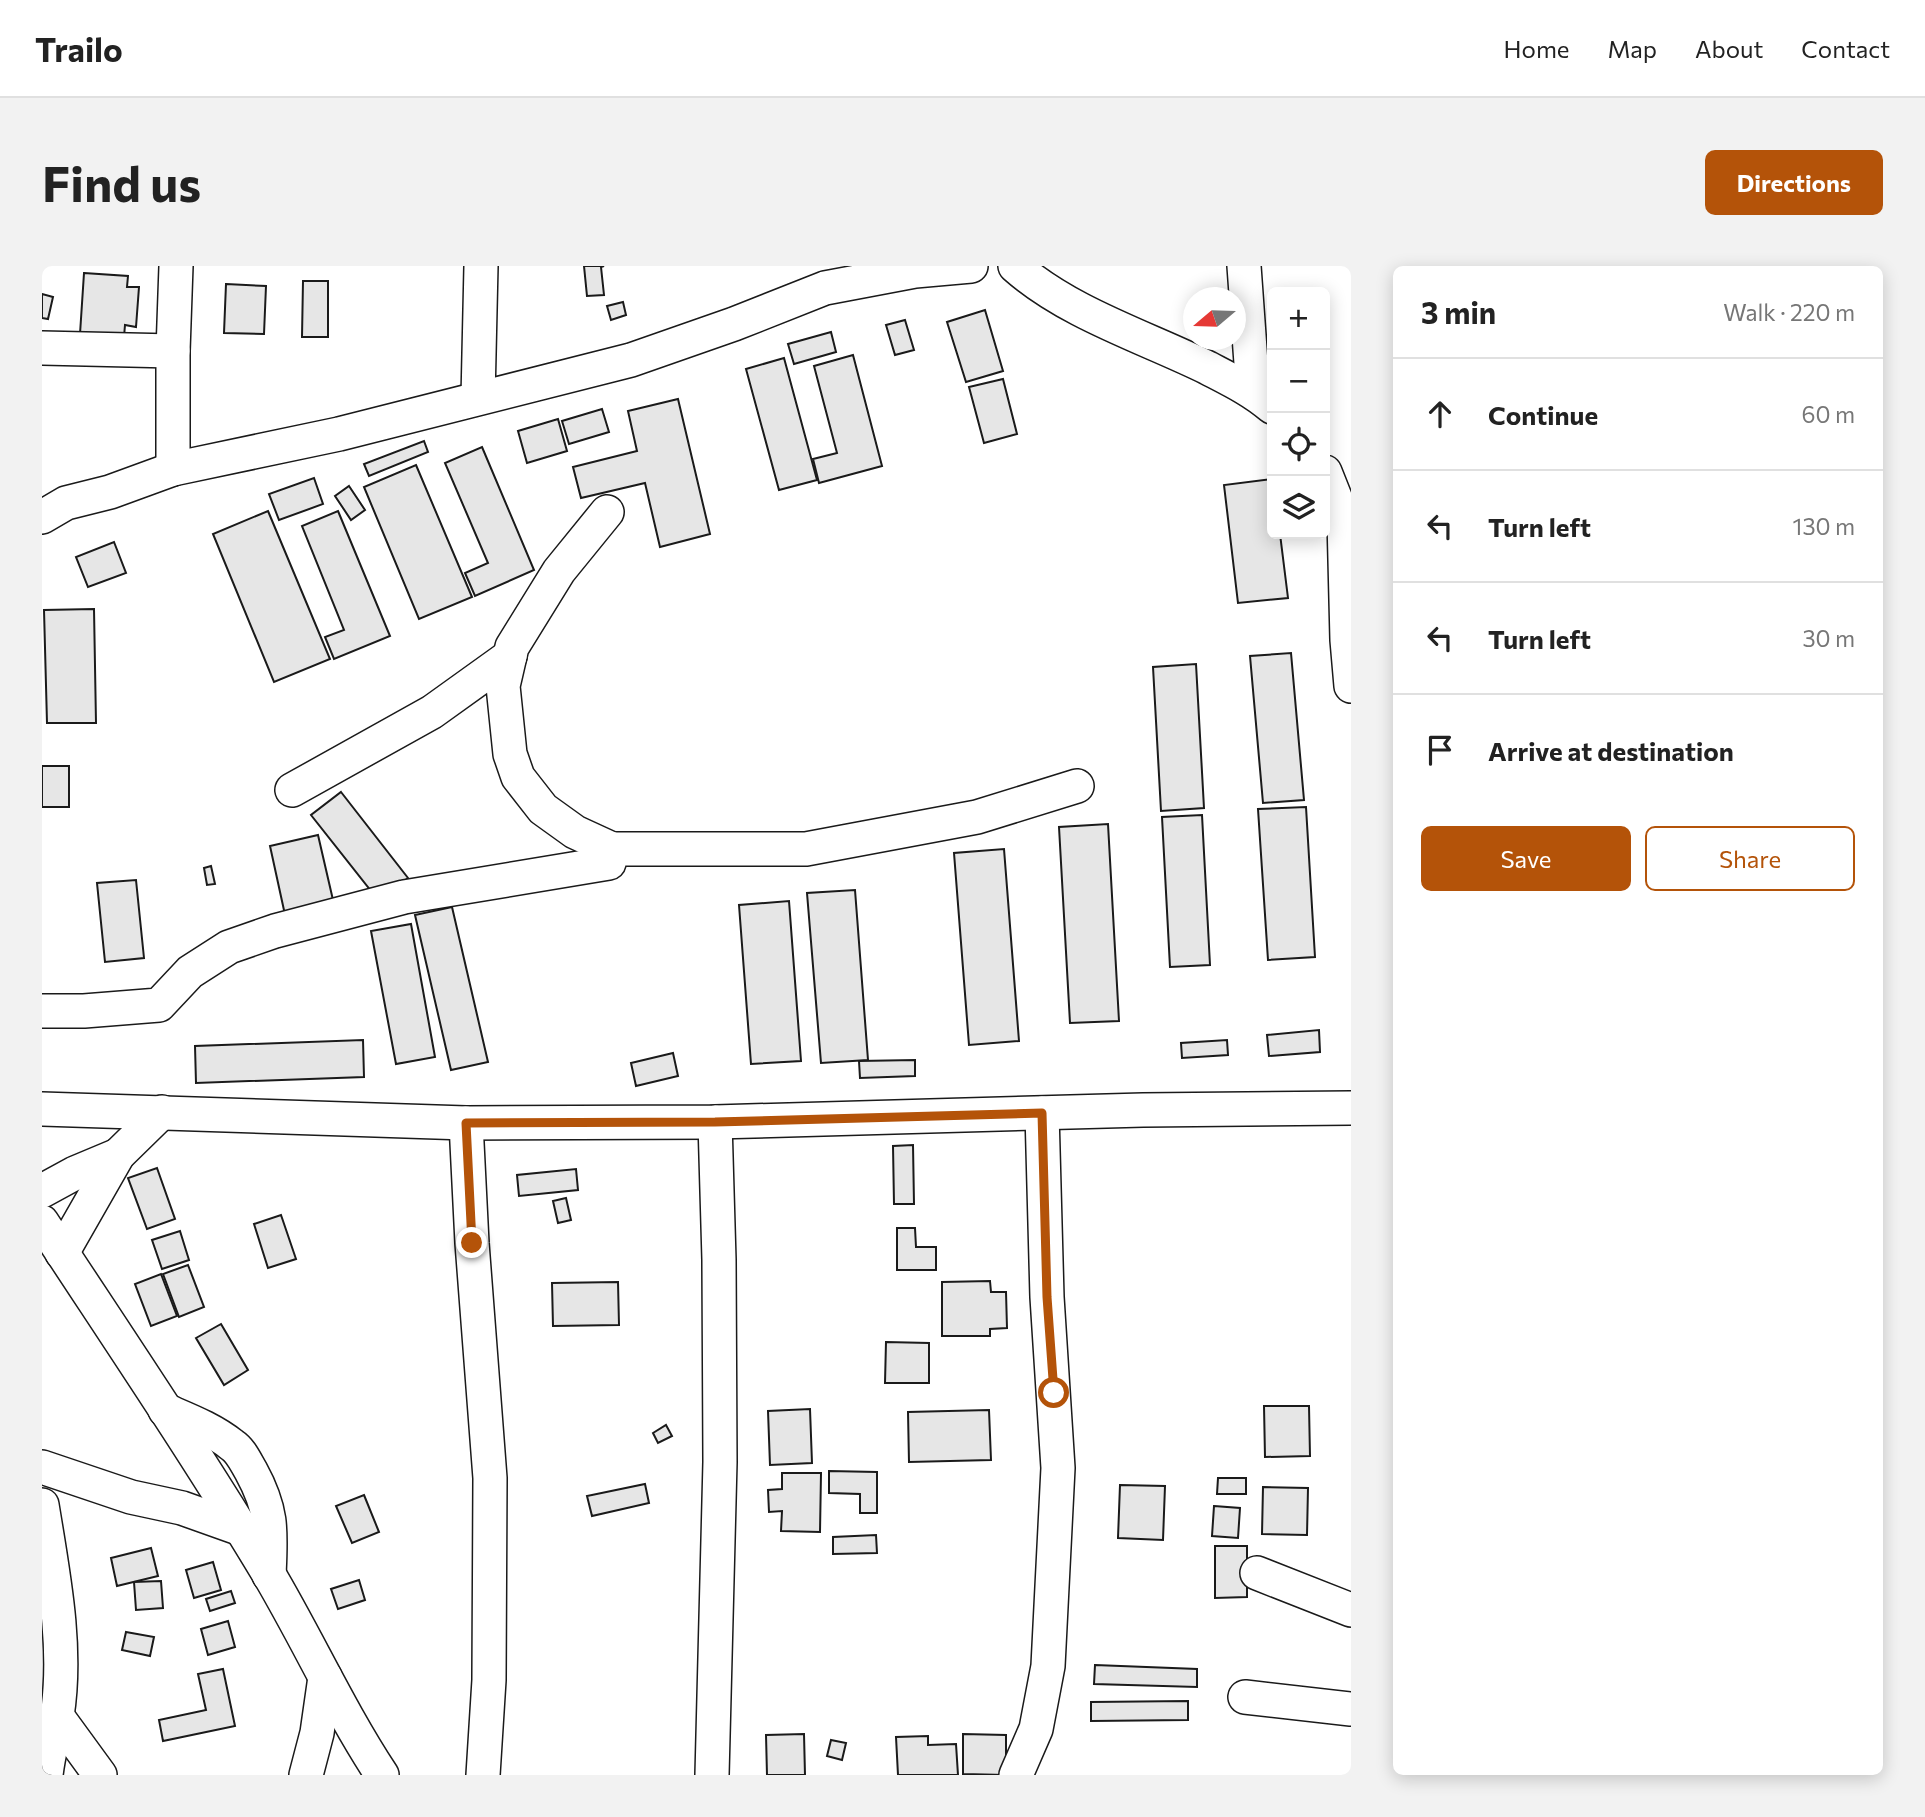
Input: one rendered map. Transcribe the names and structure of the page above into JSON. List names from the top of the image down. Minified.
{"north":"left","page":{"header":"Trailo","nav":["Home","Map","About","Contact"],"buttons":["Directions",["Save","Share"]],"title":"Find us","heading":["3 min","Walk · 220 m"],"map_buttons":["+","−"],"list":[["Continue","60 m"],["Turn left","130 m"],["Turn left","30 m"],"Arrive at destination"]}}
